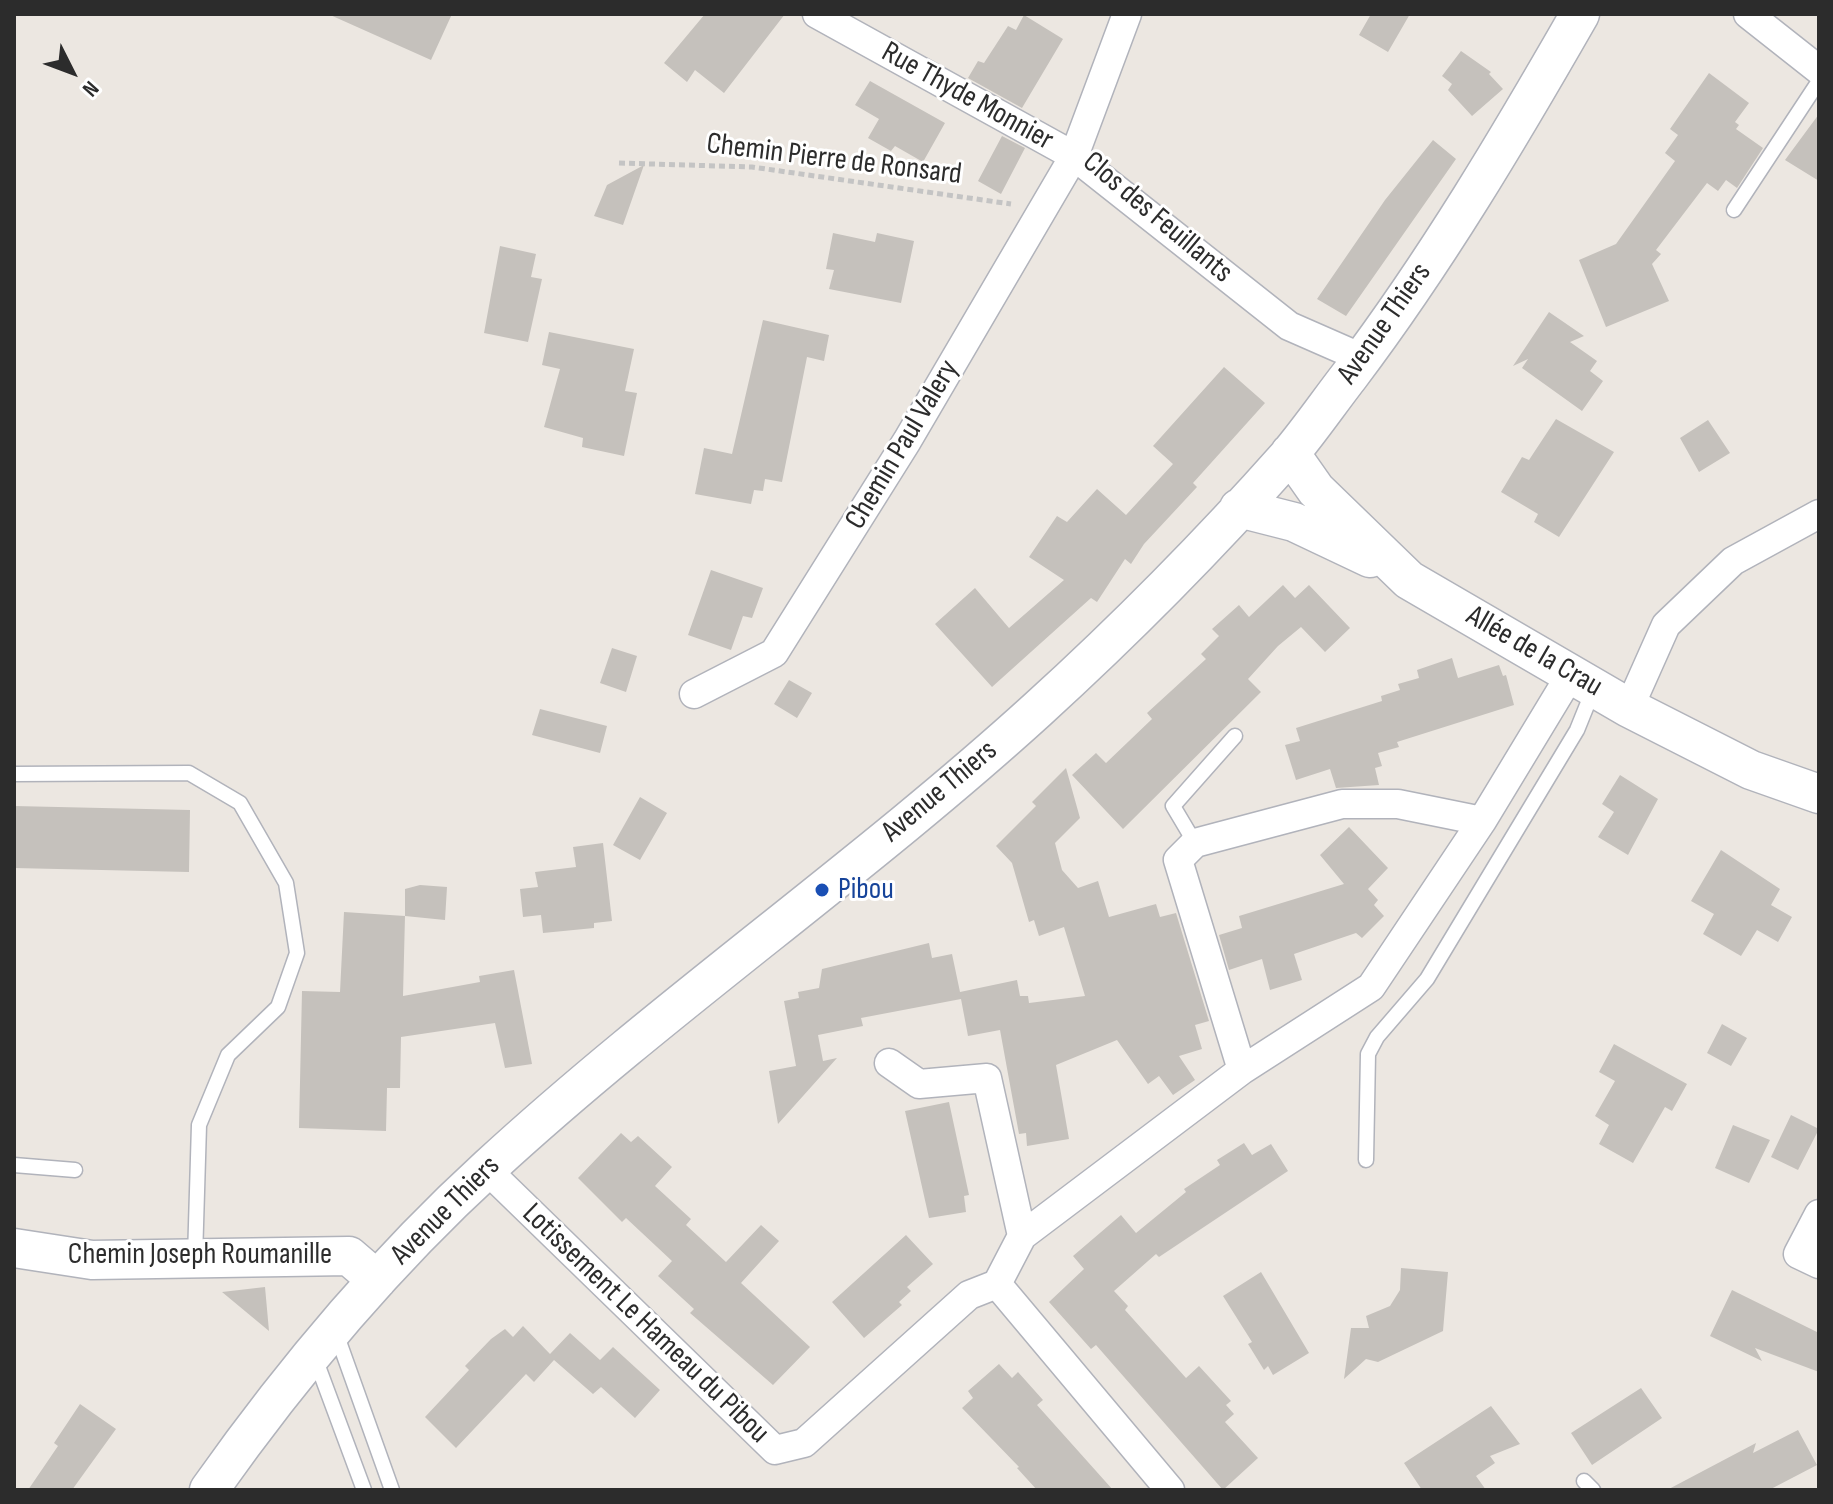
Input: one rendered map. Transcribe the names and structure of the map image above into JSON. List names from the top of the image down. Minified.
{"streets":{"main road":["Avenue Thiers","Allée de la Crau","Chemin Joseph Roumanille"],"street":["Rue Thyde Monnier","Clos des Feuillants","Chemin Paul Valery","Lotissement Le Hameau du Pibou"],"path":["Chemin Pierre de Ronsard"]},"crossings":[["Rue Thyde Monnier","Clos des Feuillants"],["Rue Thyde Monnier","Chemin Paul Valery"],["Chemin Pierre de Ronsard","Chemin Paul Valery"],["Clos des Feuillants","Avenue Thiers"],["Clos des Feuillants","Chemin Paul Valery"],["Avenue Thiers","Allée de la Crau"],["Avenue Thiers","Chemin Joseph Roumanille"],["Avenue Thiers","Lotissement Le Hameau du Pibou"]],"places":["Pibou"],"north":"bottom right"}
